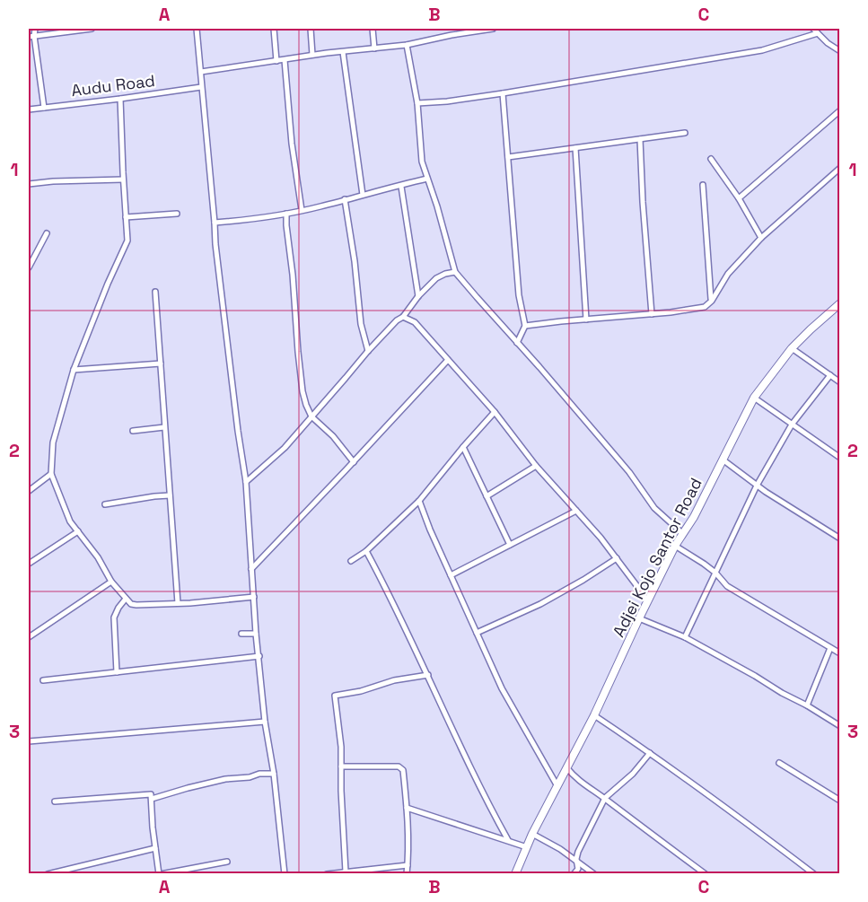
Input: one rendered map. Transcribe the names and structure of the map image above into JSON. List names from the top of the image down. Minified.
{"streets":{"street":["Audu Road","Adjei Kojo Santor Road"]},"grid":{"columns":["A","B","C"],"rows":["1","2","3"]}}
